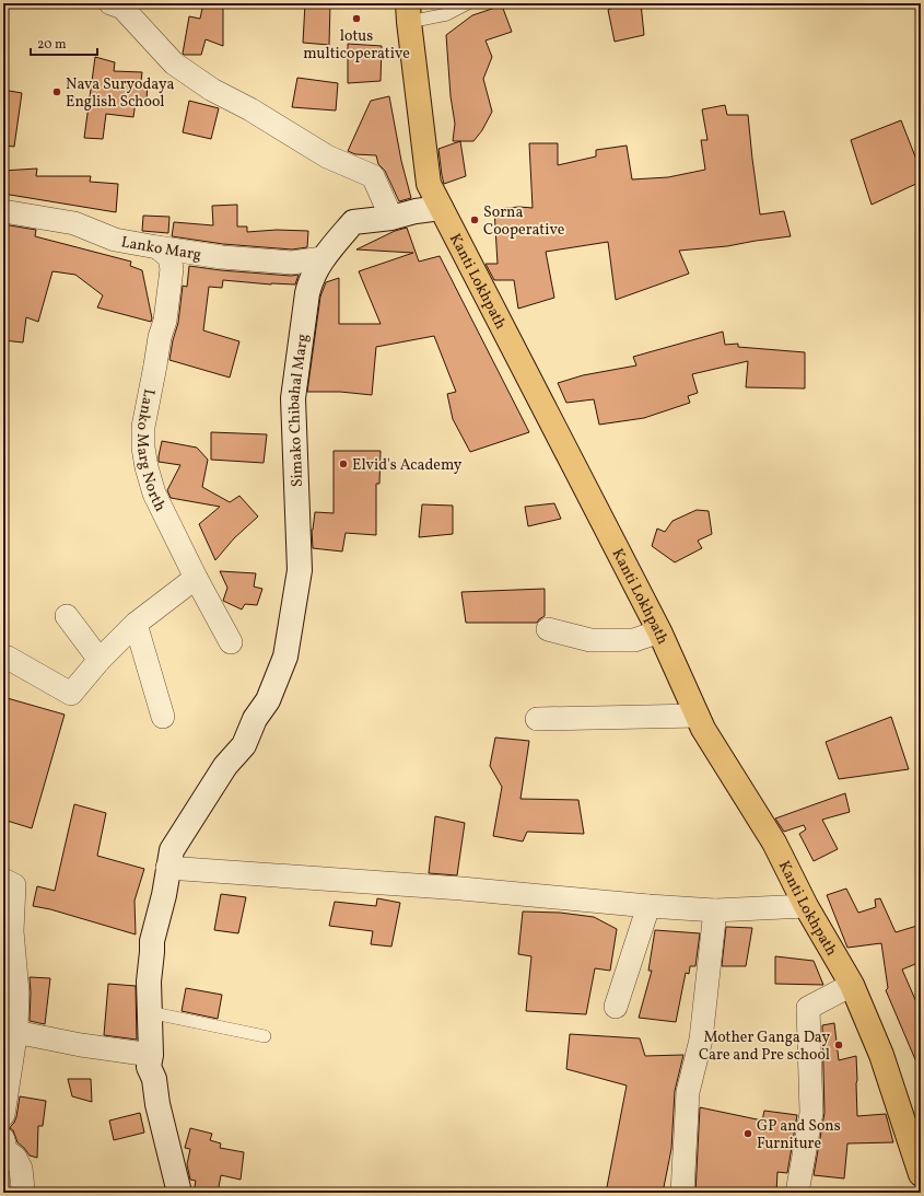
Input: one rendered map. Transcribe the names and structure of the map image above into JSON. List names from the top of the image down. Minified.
{"streets":{"main road":["Kanti Lokhpath","Simako Chibahal Marg"],"street":["Lanko Marg","Lanko Marg North"]},"crossings":[["Lanko Marg","Simako Chibahal Marg"],["Lanko Marg","Lanko Marg North"],["Kanti Lokhpath","Simako Chibahal Marg"]],"places":["lotus multicoperative","Nava Suryodaya English School","Sorna Cooperative","Elvid's Academy","Mother Ganga Day Care and Pre school","GP and Sons Furniture"],"scale_bar":"20 m"}
